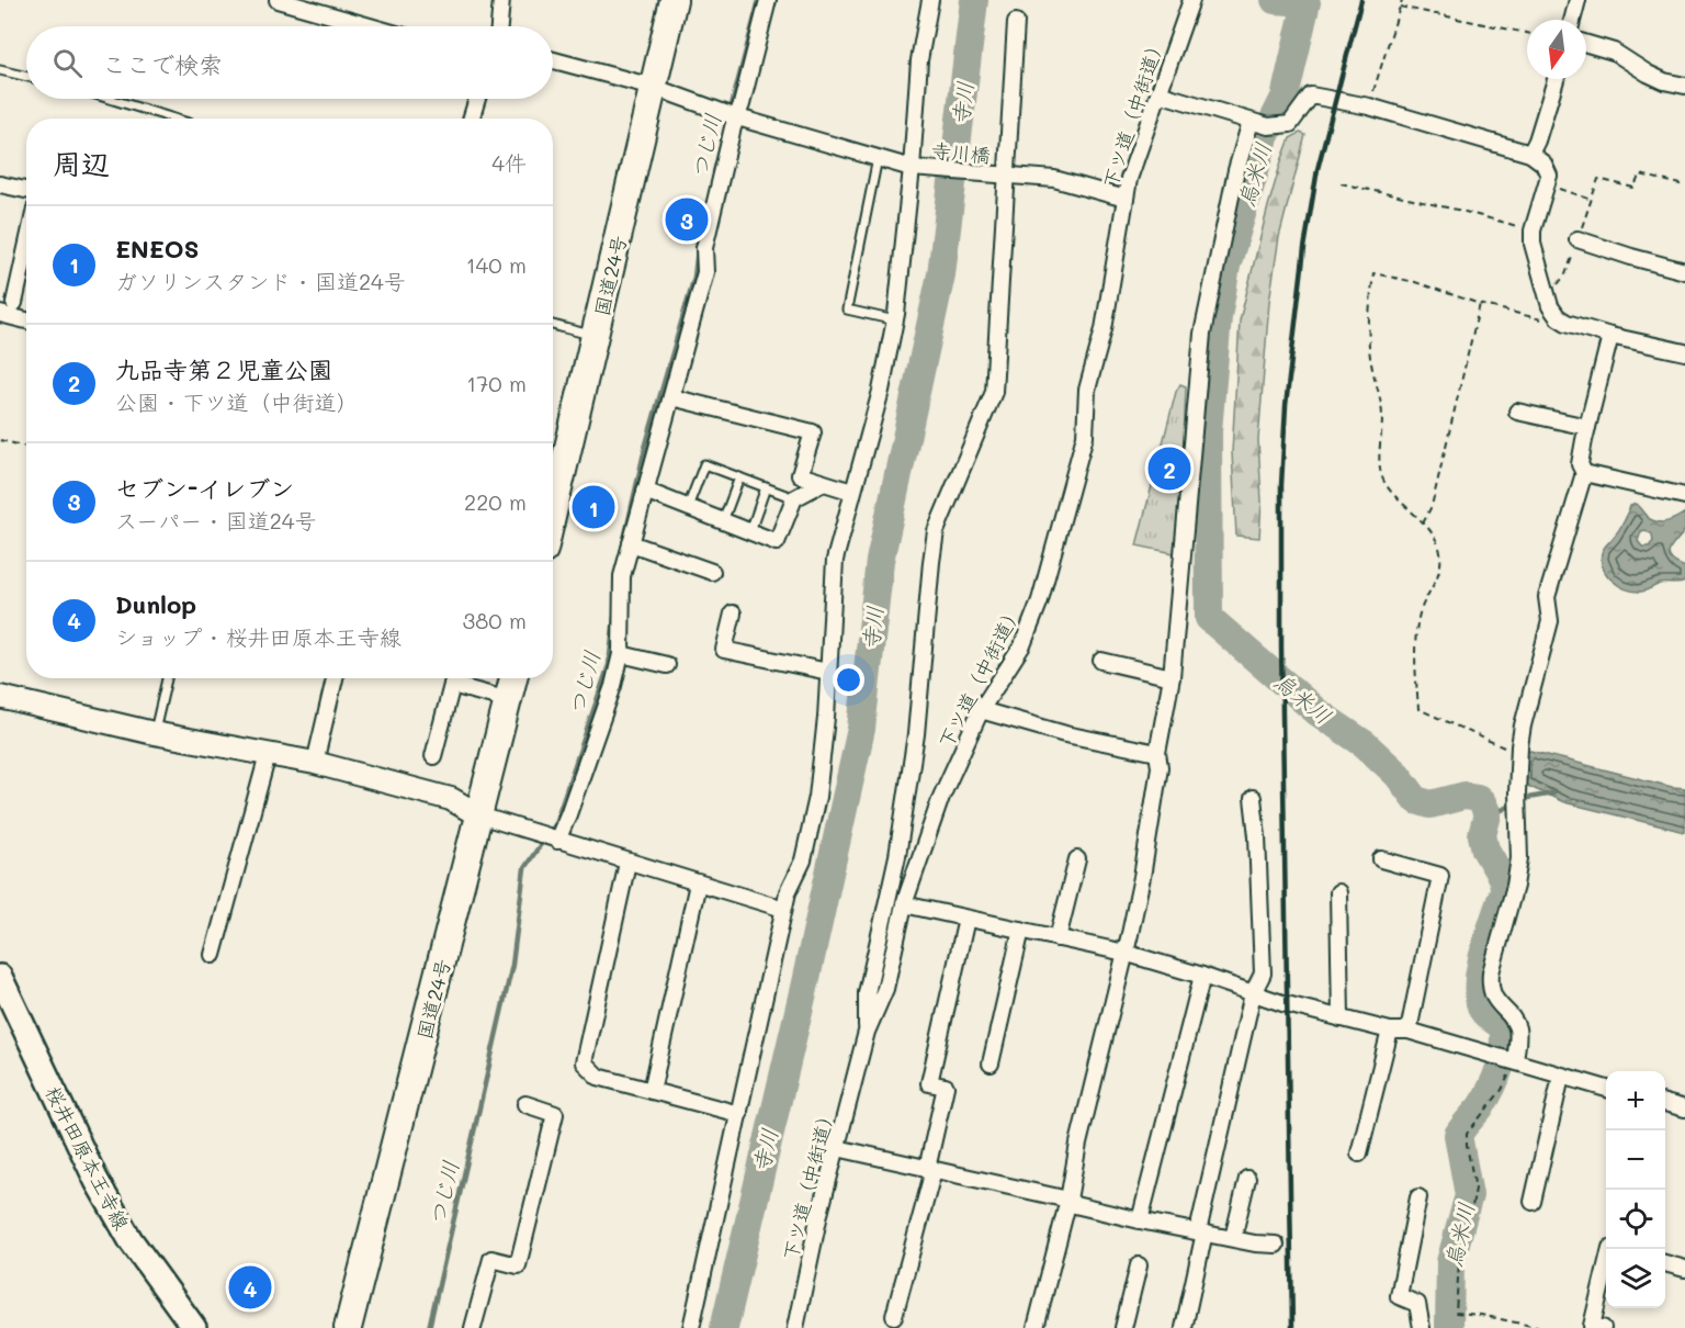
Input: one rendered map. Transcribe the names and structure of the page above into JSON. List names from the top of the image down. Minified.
{"streets":{"highway":["国道24号"],"main road":["桜井田原本王寺線"],"street":["下ツ道（中街道）","寺川橋"]},"crossings":[["下ツ道（中街道）","寺川橋"],["寺川橋","国道24号"]],"water":["寺川","つじ川","烏米川"],"north":"bottom","page":{"search":"ここで検索","heading":["周辺","4件"],"pins":["3","2","1","4"],"list":[{"mark":"1","name":"ENEOS","note":"ガソリンスタンド · 国道24号","value":"140 m"},{"mark":"2","name":"九品寺第２児童公園","note":"公園 · 下ツ道（中街道）","value":"170 m"},{"mark":"3","name":"セブン-イレブン","note":"スーパー · 国道24号","value":"220 m"},{"mark":"4","name":"Dunlop","note":"ショップ · 桜井田原本王寺線","value":"380 m"}],"map_buttons":["+","−"]}}
